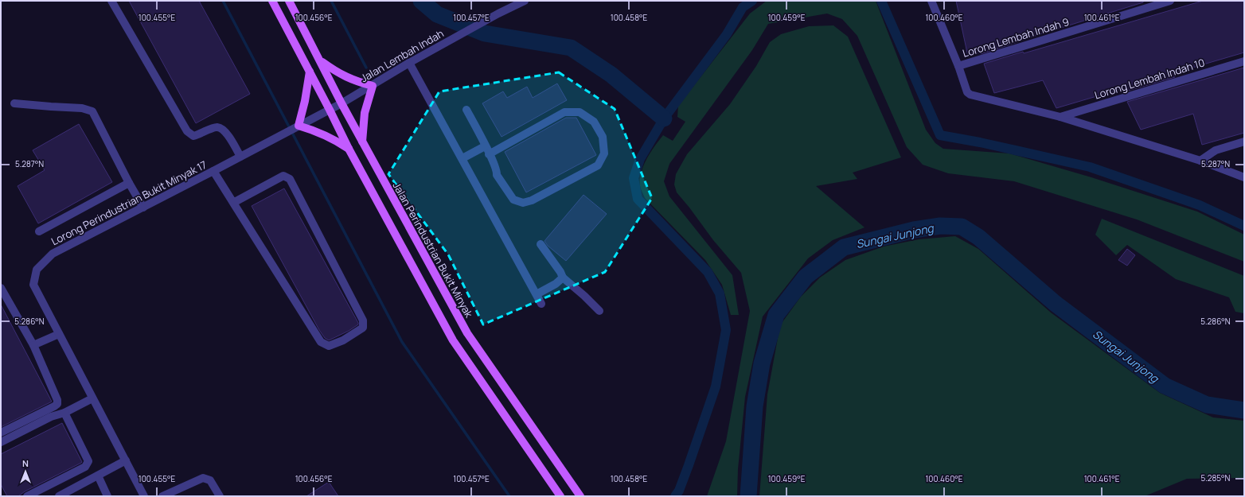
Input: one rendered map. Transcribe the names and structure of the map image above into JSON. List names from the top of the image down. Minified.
{"streets":{"main road":["Jalan Perindustrian Bukit Minyak"],"street":["Lorong Lembah Indah 9","Jalan Lembah Indah","Lorong Lembah Indah 10","Lorong Perindustrian Bukit Minyak 17"]},"crossings":[["Jalan Lembah Indah","Lorong Perindustrian Bukit Minyak 17"],["Jalan Lembah Indah","Jalan Perindustrian Bukit Minyak"],["Lorong Perindustrian Bukit Minyak 17","Jalan Perindustrian Bukit Minyak"]],"water":["Sungai Junjong"],"north":"top","coordinates":["100.455°E","100.456°E","100.457°E","100.458°E","100.459°E","100.460°E","100.461°E","5.287°N","5.286°N","5.285°N"]}
